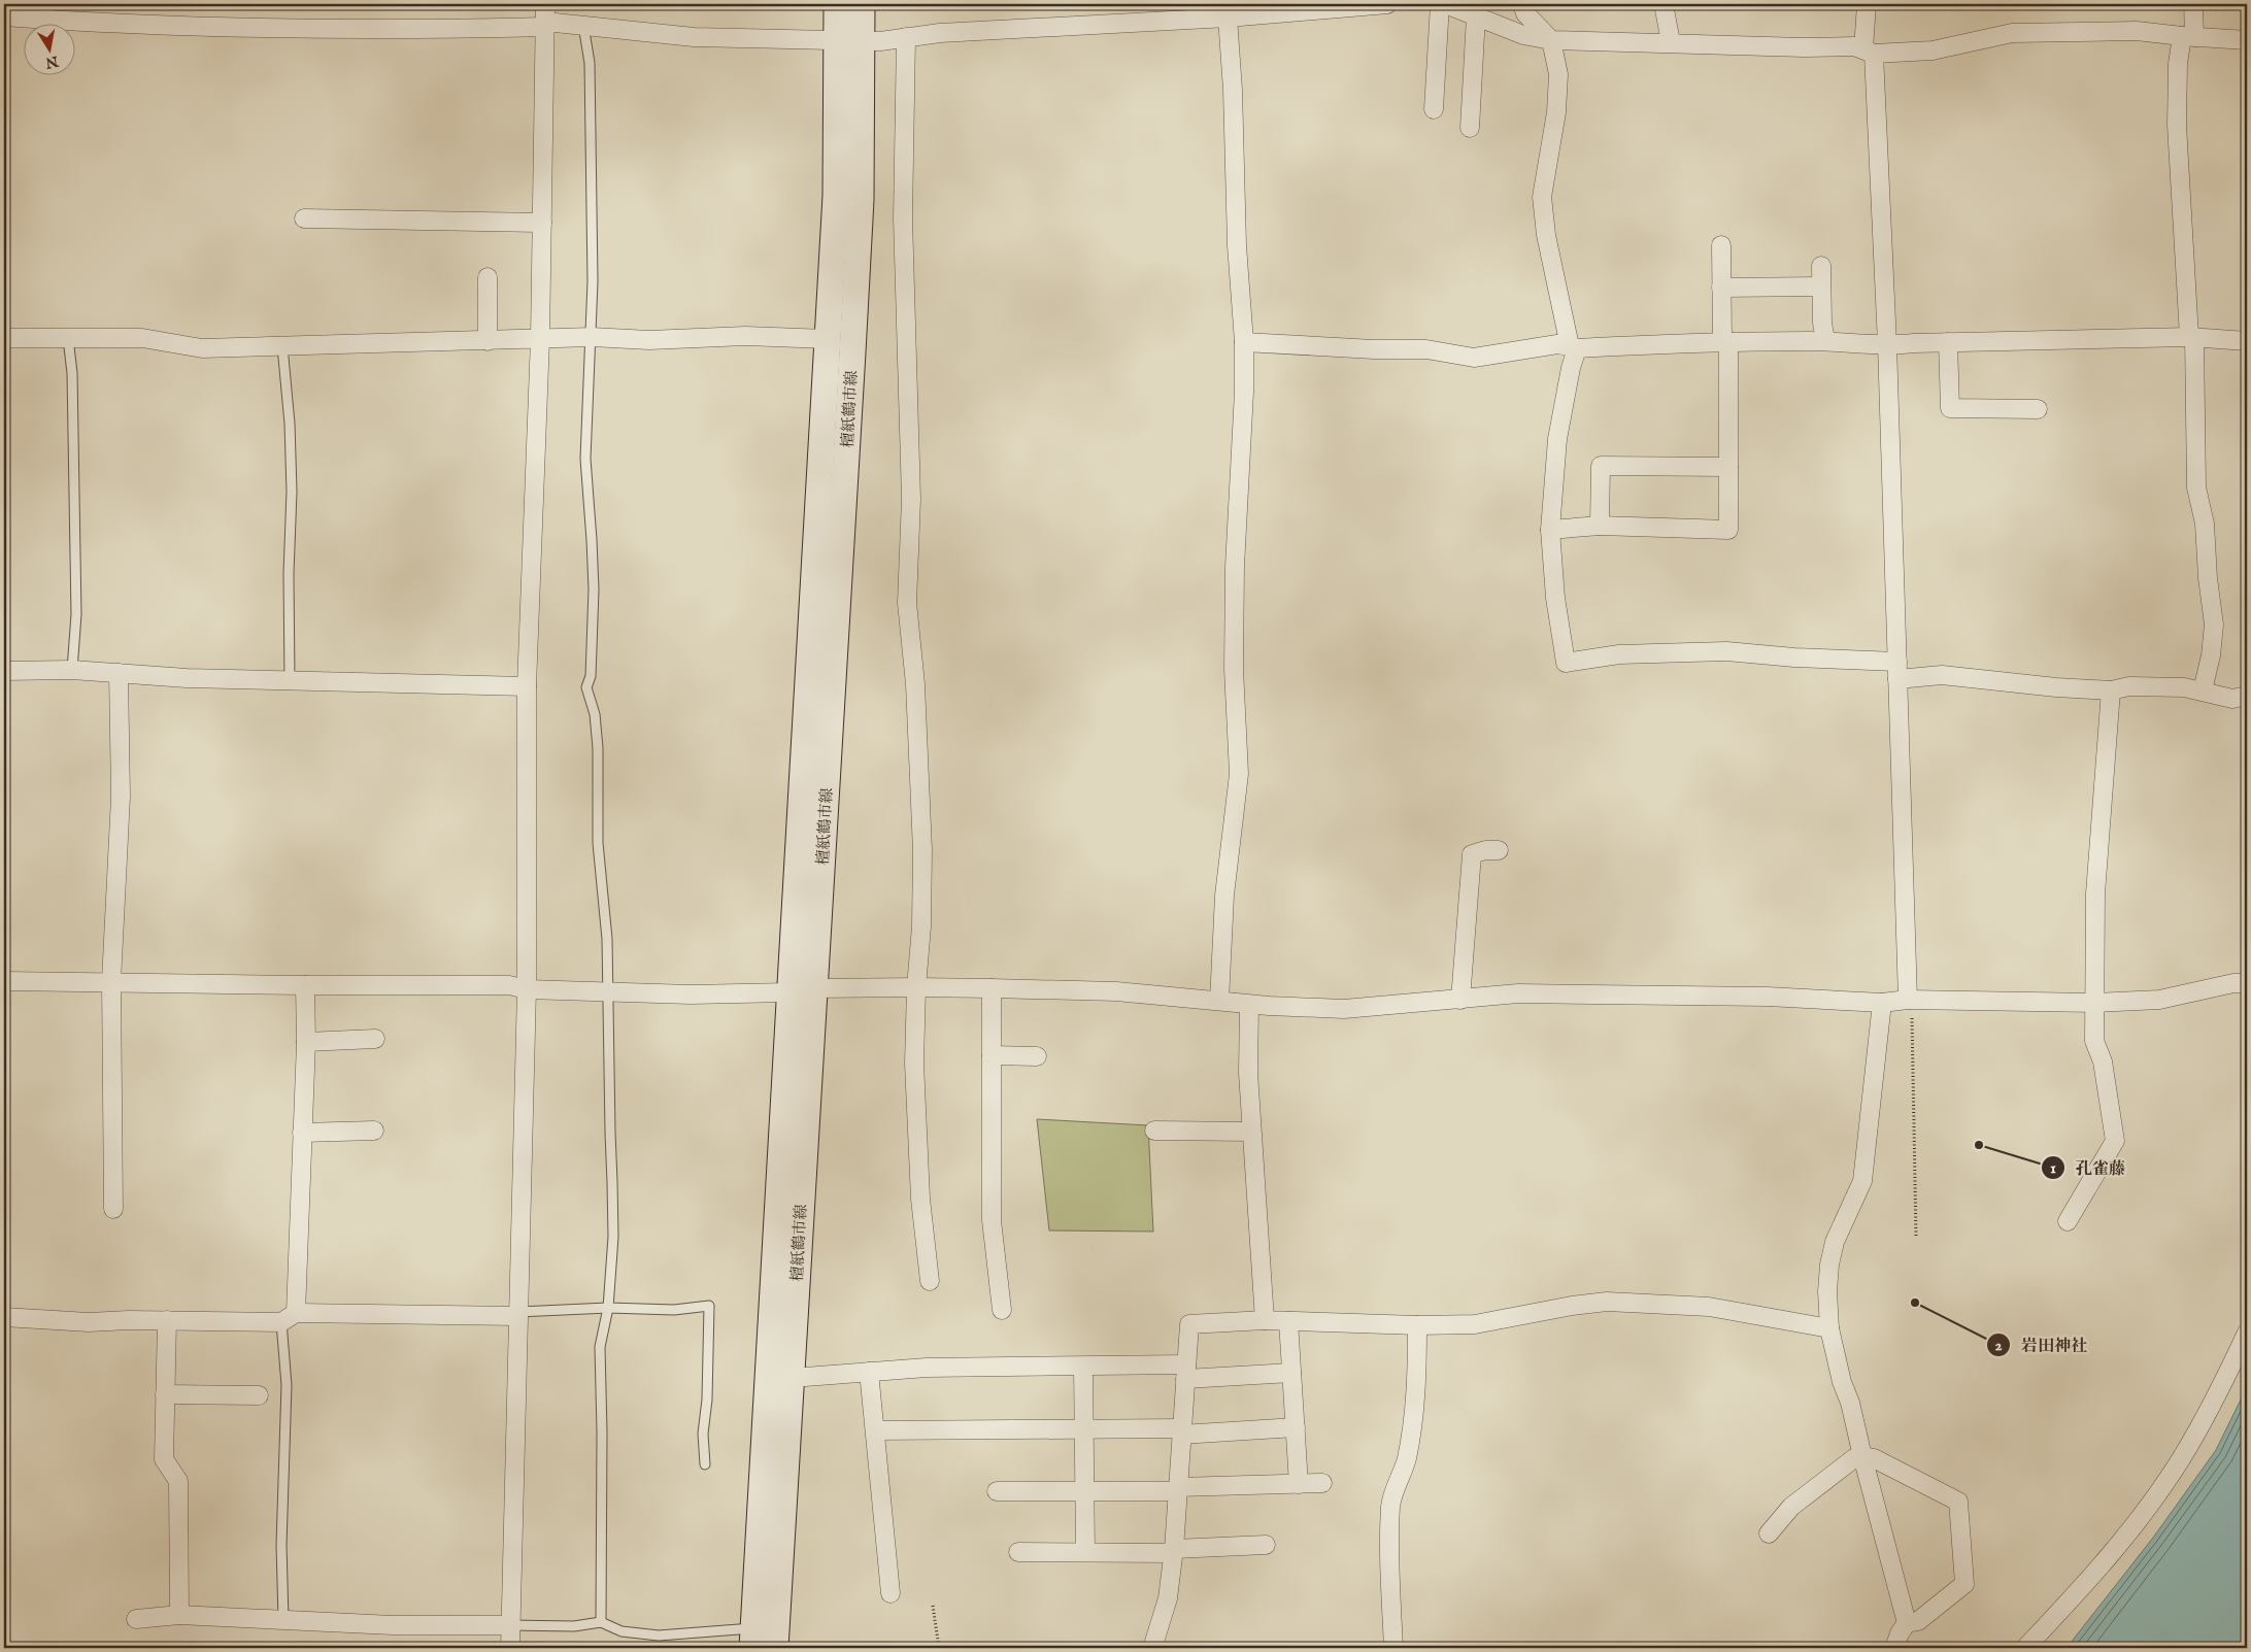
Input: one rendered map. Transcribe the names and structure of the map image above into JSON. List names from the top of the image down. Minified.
{"streets":{"main road":["檀紙鶴市線"]},"places":["孔雀藤","岩田神社"],"north":"bottom"}
